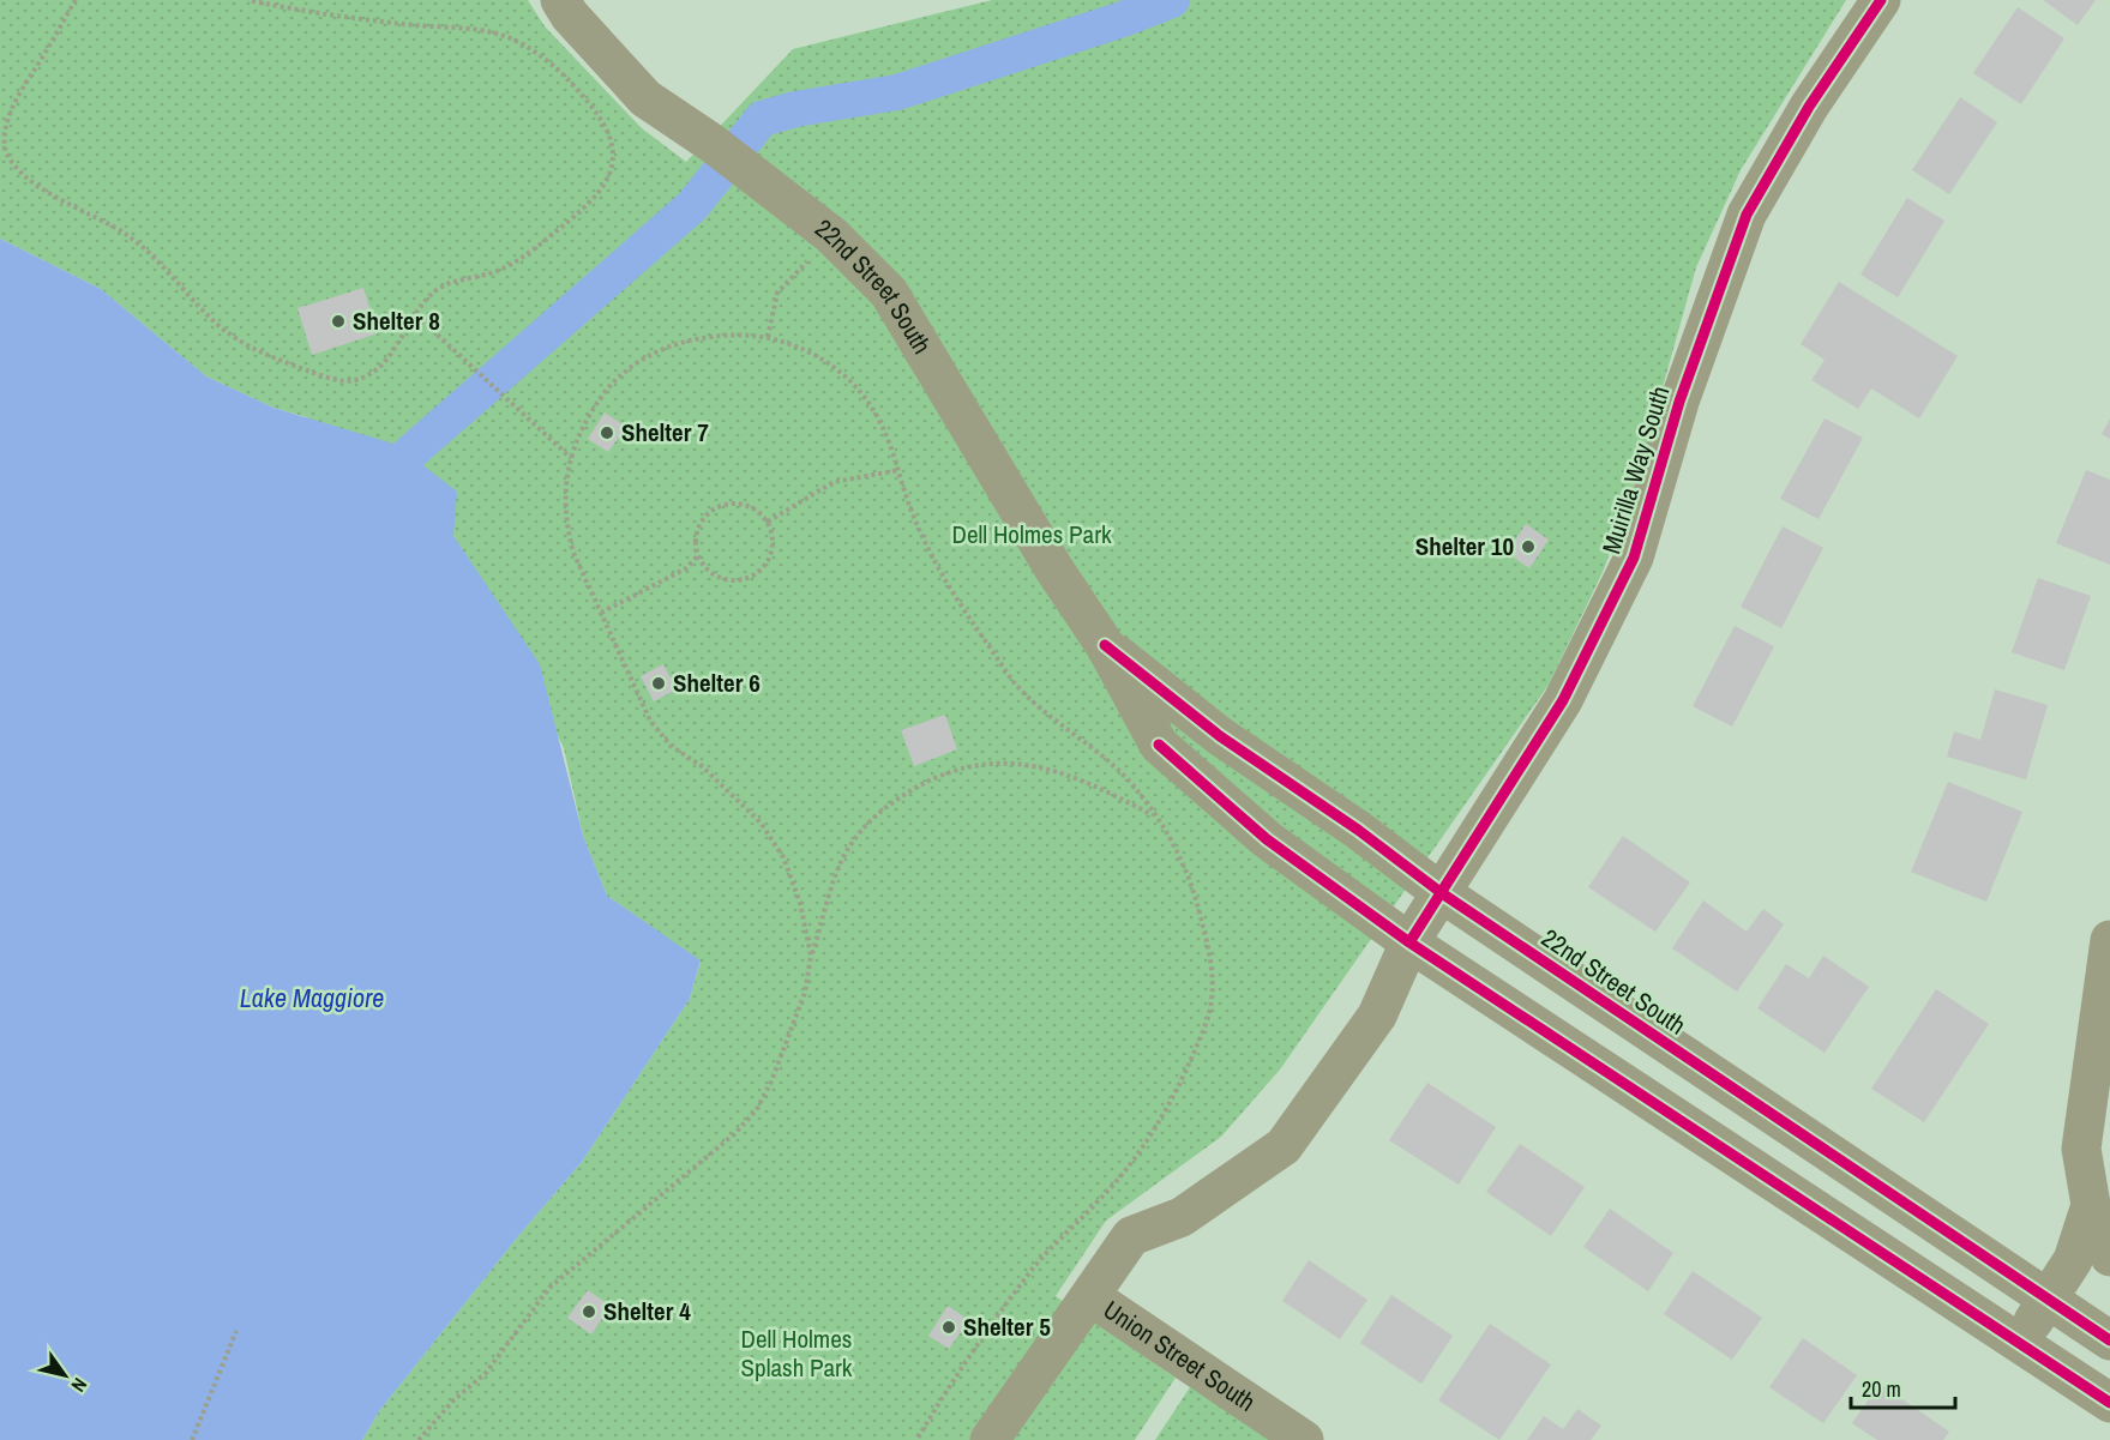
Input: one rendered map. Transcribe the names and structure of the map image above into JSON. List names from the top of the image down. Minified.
{"streets":{"street":["22nd Street South","Muirilla Way South","Union Street South"]},"crossings":[["22nd Street South","Muirilla Way South"],["Muirilla Way South","Union Street South"]],"water":["Lake Maggiore"],"parks":["Dell Holmes Park","Dell Holmes Splash Park"],"places":["Shelter 8","Shelter 7","Shelter 10","Shelter 6","Shelter 4","Shelter 5"],"scale_bar":"20 m","north":"bottom right"}
